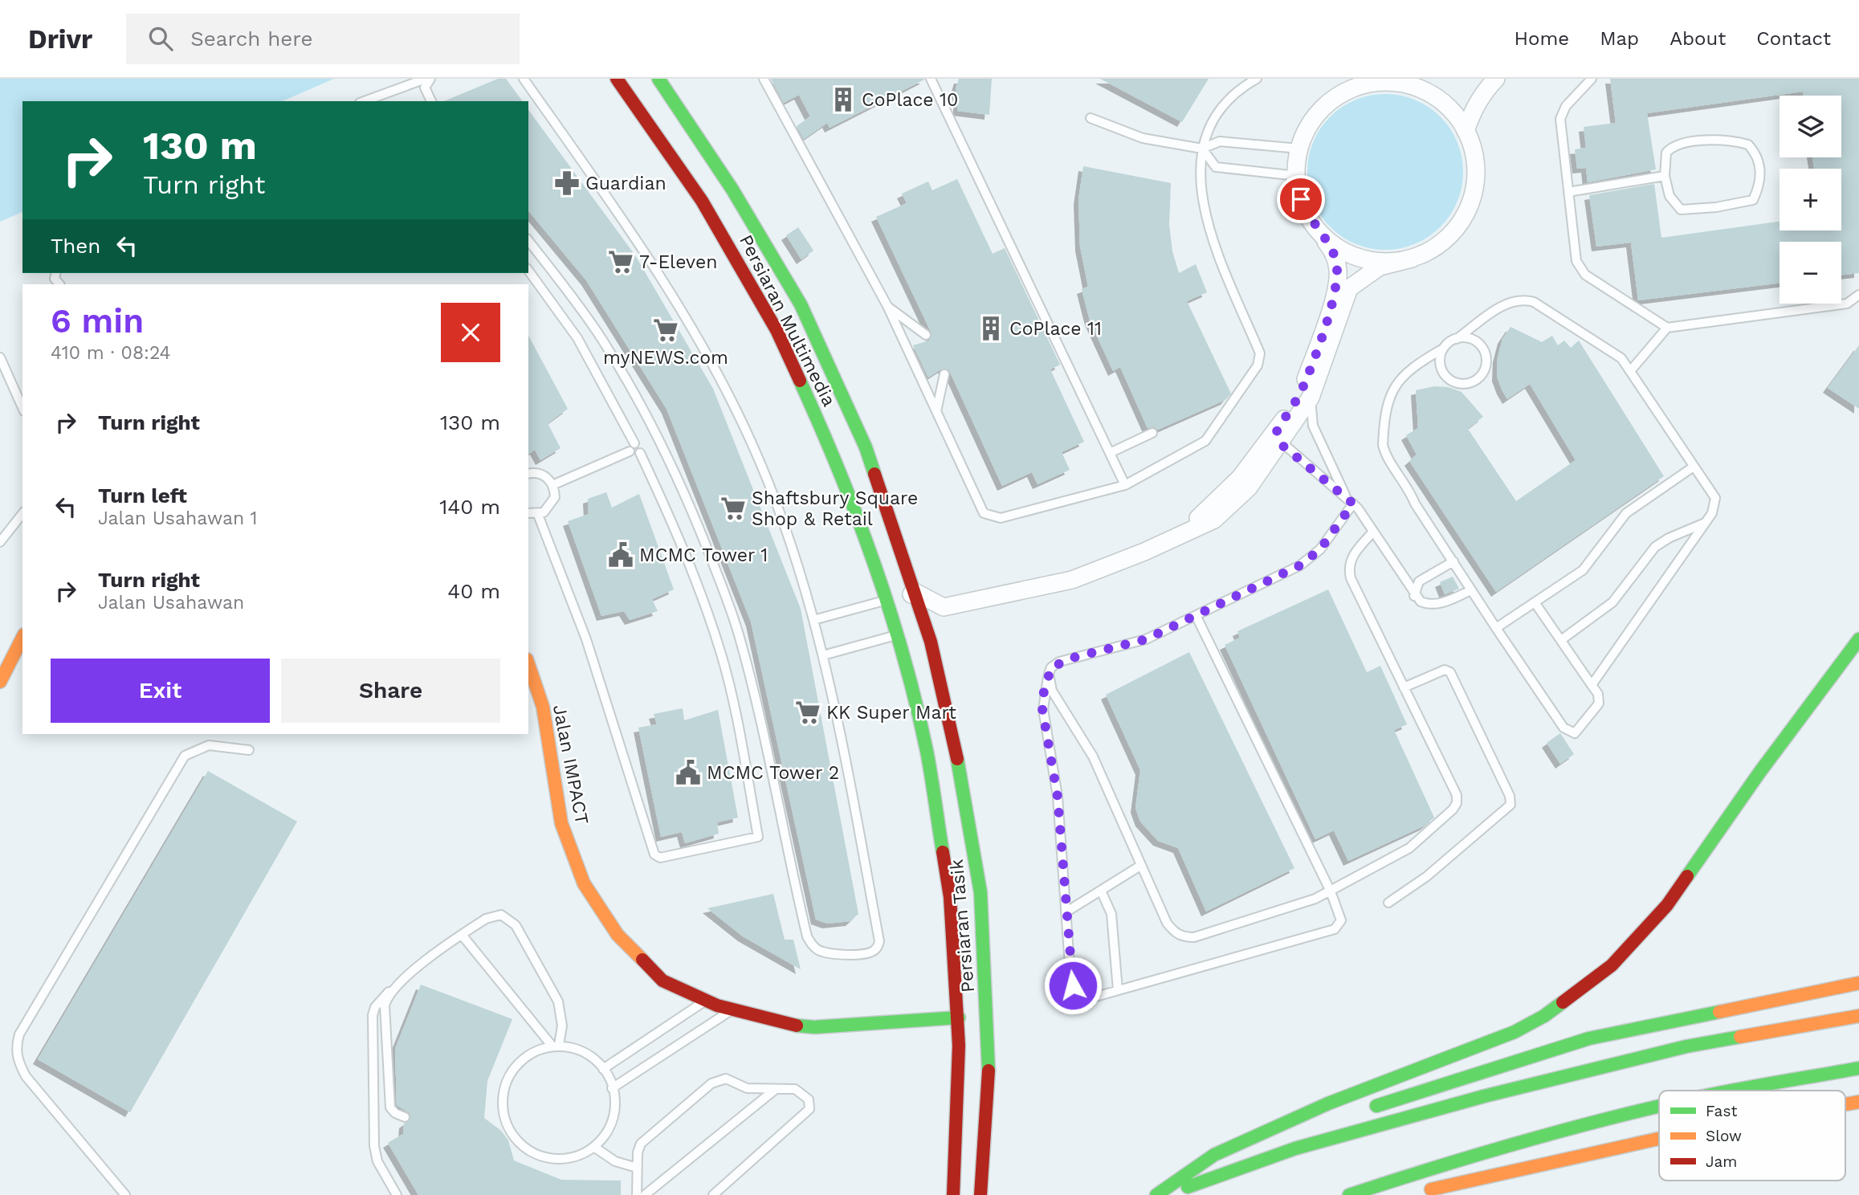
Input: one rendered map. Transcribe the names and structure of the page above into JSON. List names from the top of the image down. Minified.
{"streets":{"main road":["Persiaran Multimedia","Jalan IMPACT","Persiaran Tasik"]},"crossings":[["Persiaran Multimedia","Persiaran Tasik"],["Jalan IMPACT","Persiaran Tasik"]],"places":{"building":["CoPlace 10","CoPlace 11"],"pharmacy":["Guardian"],"supermarket":["7-Eleven","myNEWS.com","Shaftsbury Square Shop & Retail","KK Super Mart"],"public building":["MCMC Tower 1","MCMC Tower 2"]},"legend":["Fast","Slow","Jam"],"page":{"header":"Drivr","search":"Search here","nav":["Home","Map","About","Contact"],"map_buttons":["+","−"],"turn":["130 m","Turn right"],"then":"Then","heading":["6 min","410 m · 08:24"],"list":[{"name":"Turn right","value":"130 m"},{"name":"Turn left","note":"Jalan Usahawan 1","value":"140 m"},{"name":"Turn right","note":"Jalan Usahawan","value":"40 m"}],"buttons":["Exit","Share"]}}
